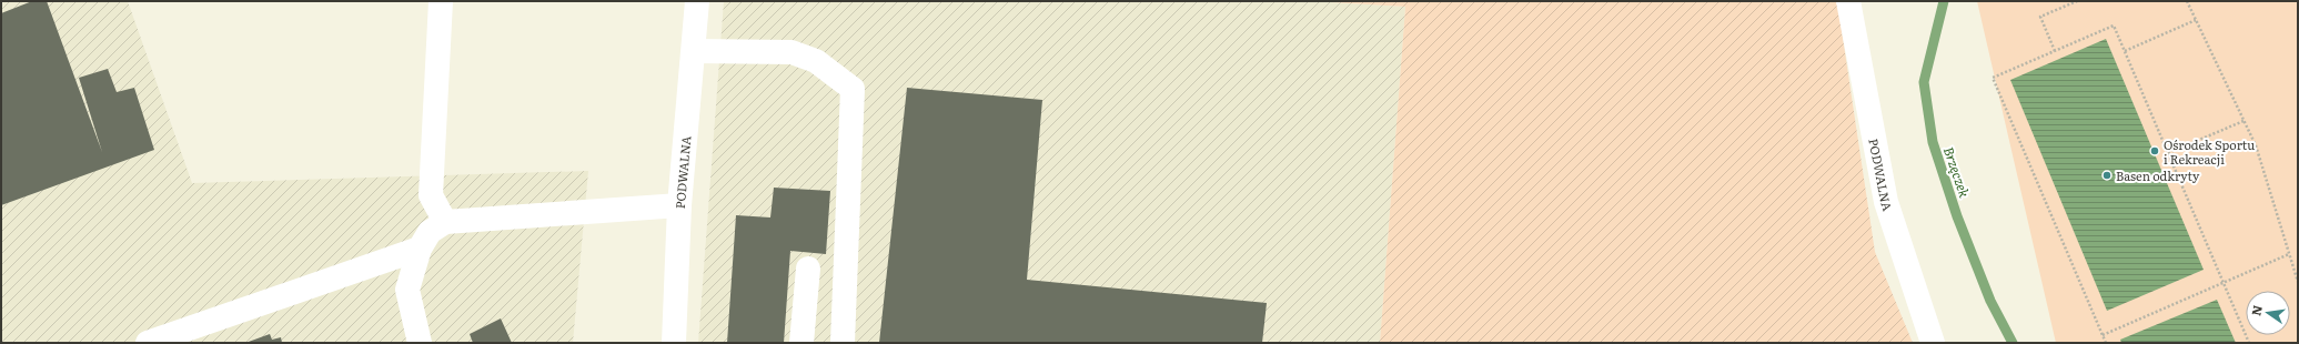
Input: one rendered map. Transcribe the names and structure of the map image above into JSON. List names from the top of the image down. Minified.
{"streets":{"street":["PODWALNA"]},"water":["Brzęczek"],"places":["Ośrodek Sportu i Rekreacji","Basen odkryty"],"north":"left"}
